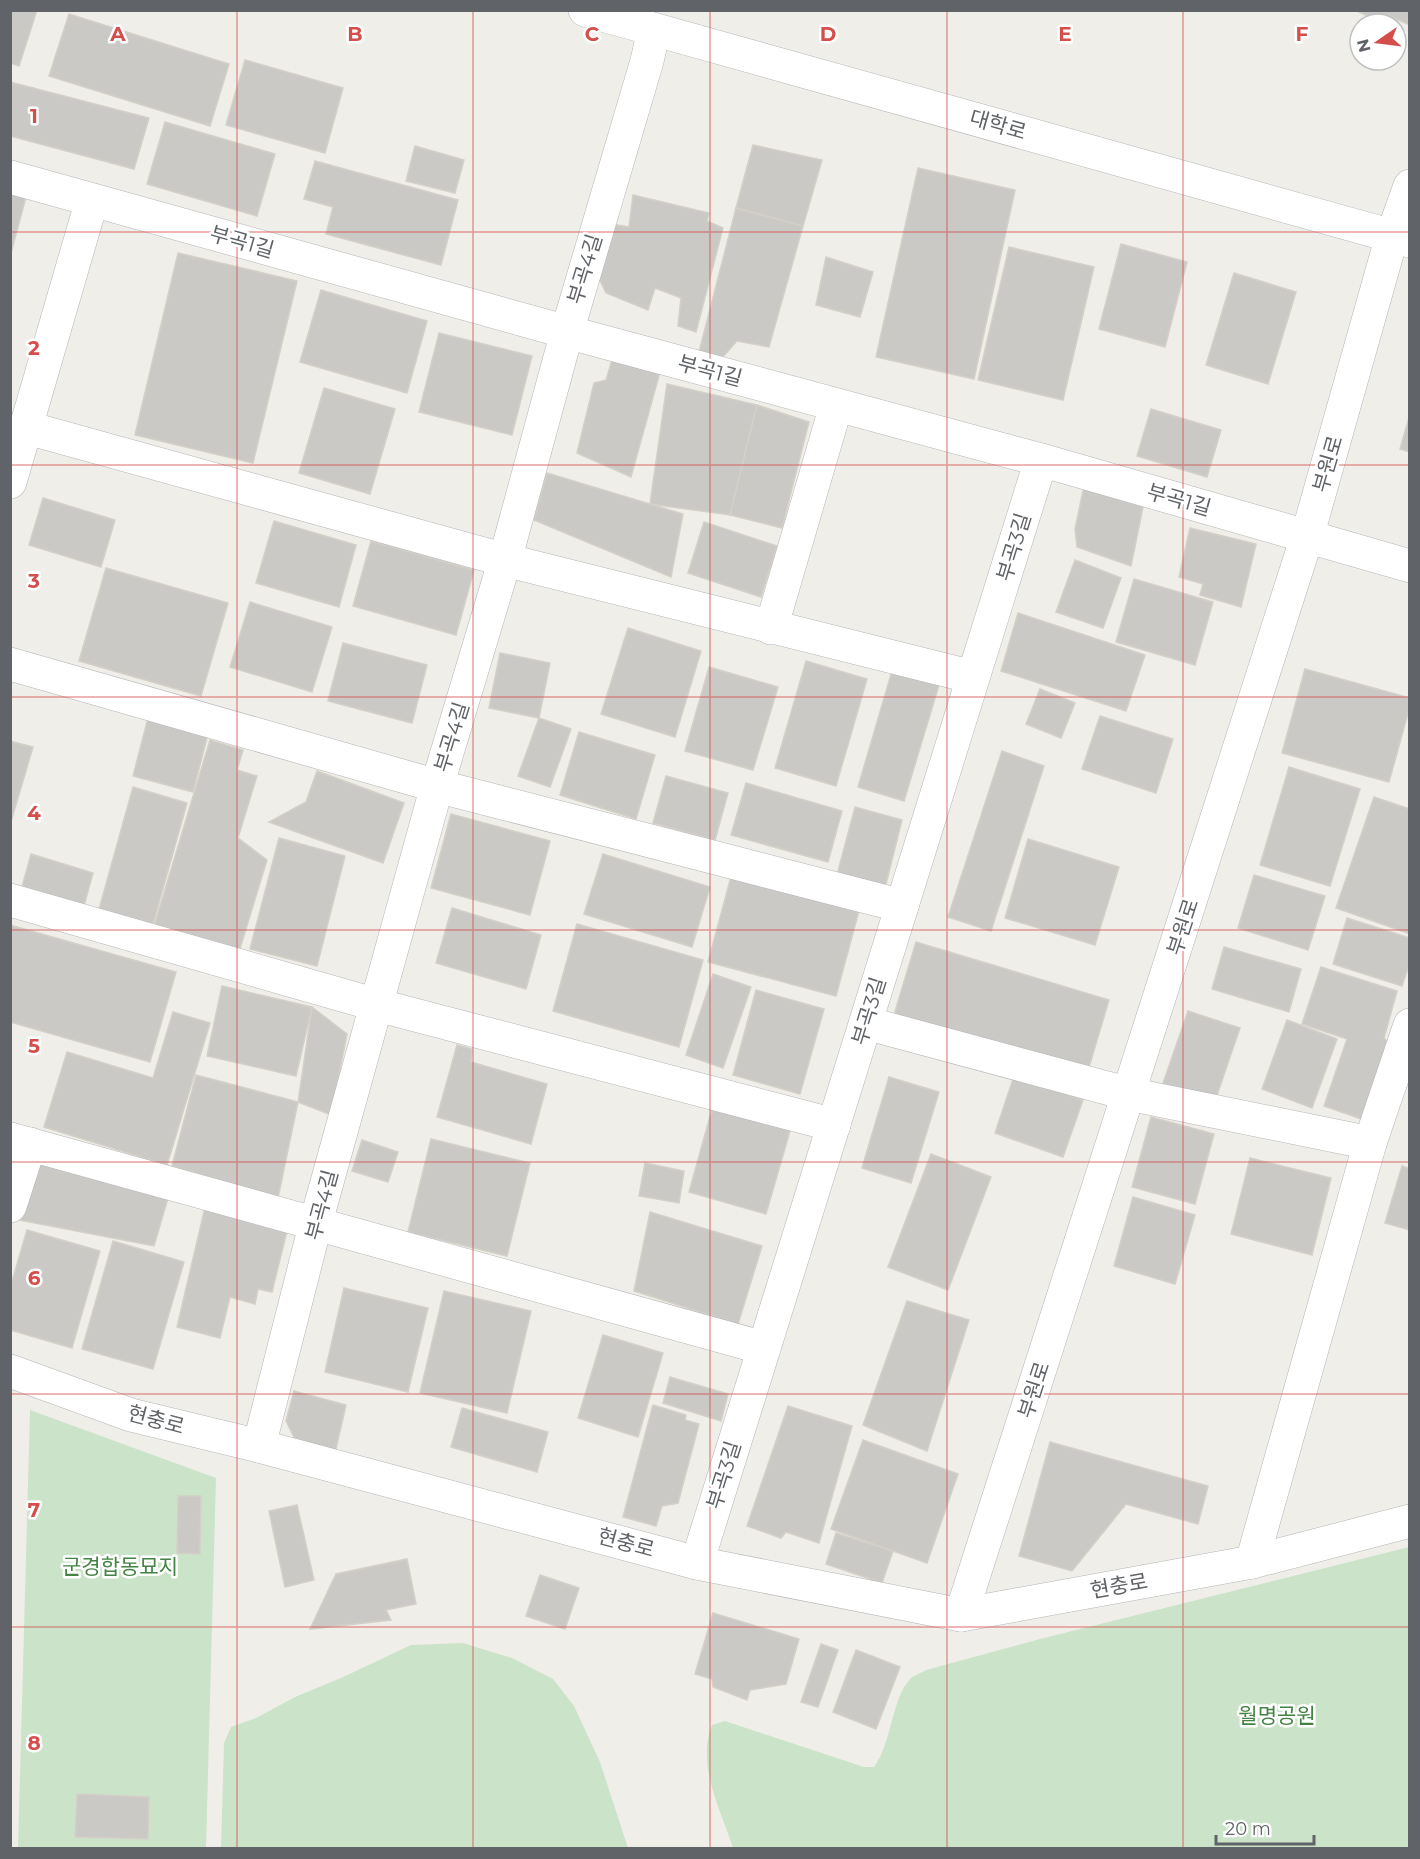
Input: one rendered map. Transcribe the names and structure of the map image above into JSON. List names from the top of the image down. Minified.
{"streets":{"street":["대학로","부곡1길","부곡4길","부원로","부곡3길","현충로"]},"crossings":[["대학로","부곡4길"],["대학로","부원로"],["부곡1길","부곡4길"],["부곡1길","부원로"],["부곡1길","부곡3길"],["부곡4길","현충로"],["부원로","현충로"],["부곡3길","현충로"]],"parks":["군경합동묘지","월명공원"],"scale_bar":"20 m","north":"left","grid":{"columns":["A","B","C","D","E","F"],"rows":["1","2","3","4","5","6","7","8"]}}
